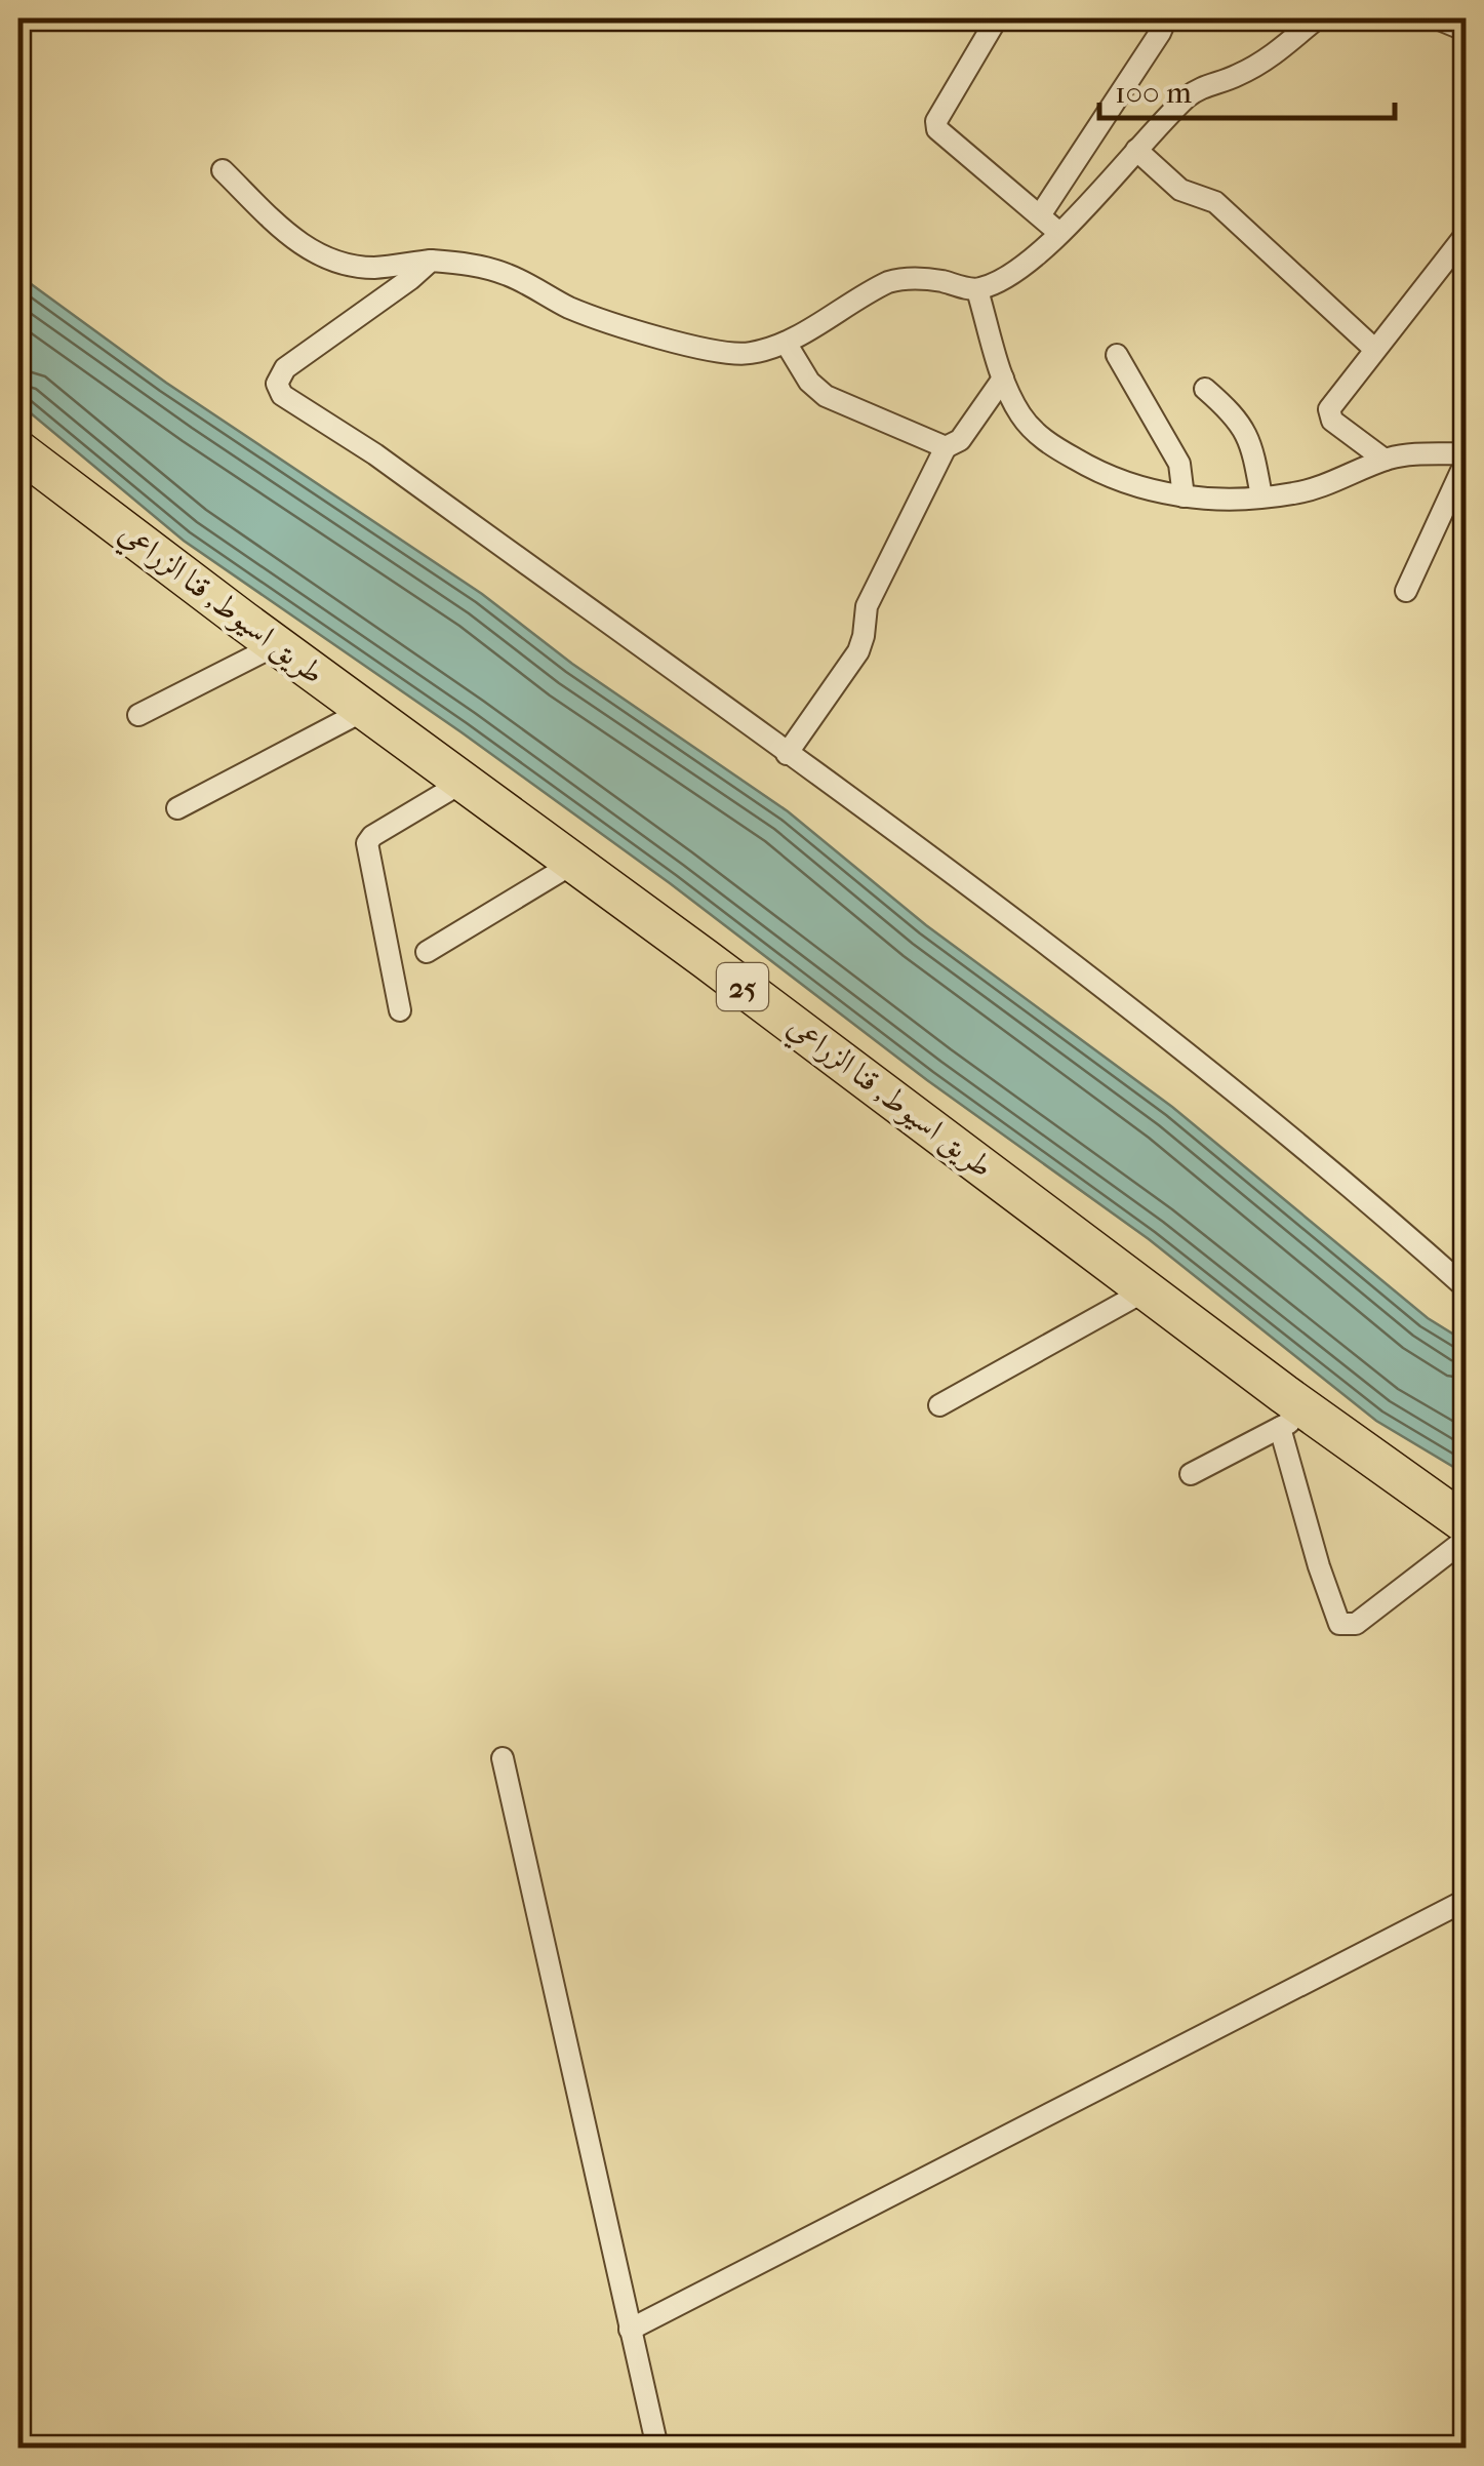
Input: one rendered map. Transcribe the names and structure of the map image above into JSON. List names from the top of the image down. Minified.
{"streets":{"highway":["طريق اسيوط, قنا الزراعي","25"]},"scale_bar":"100 m"}
